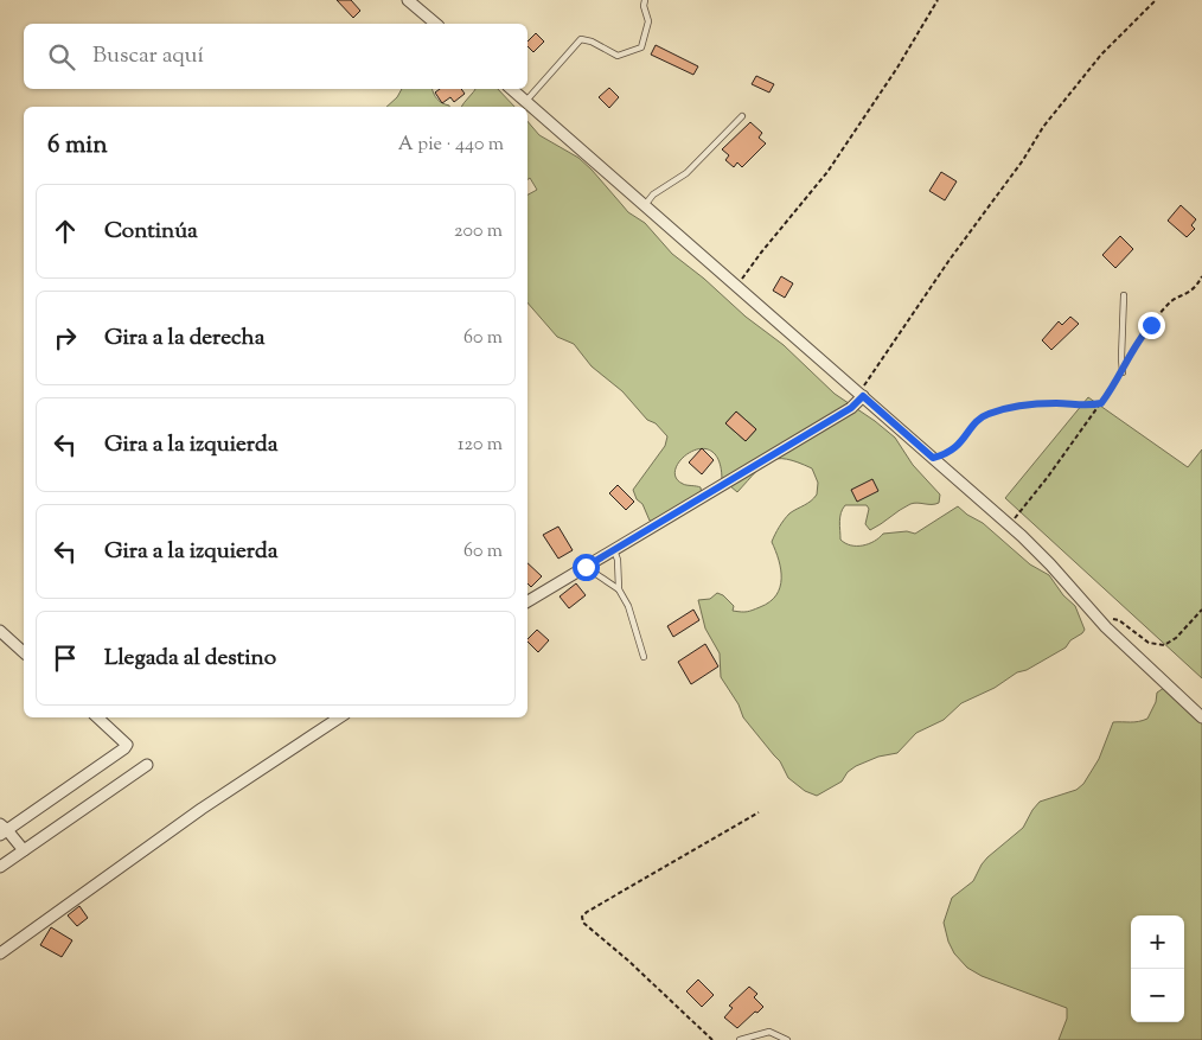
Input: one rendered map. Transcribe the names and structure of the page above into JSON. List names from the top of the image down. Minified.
{"page":{"search":"Buscar aquí","heading":["6 min","A pie · 440 m"],"list":[["Continúa","200 m"],["Gira a la derecha","60 m"],["Gira a la izquierda","120 m"],["Gira a la izquierda","60 m"],"Llegada al destino"],"map_buttons":["+","−"]}}
